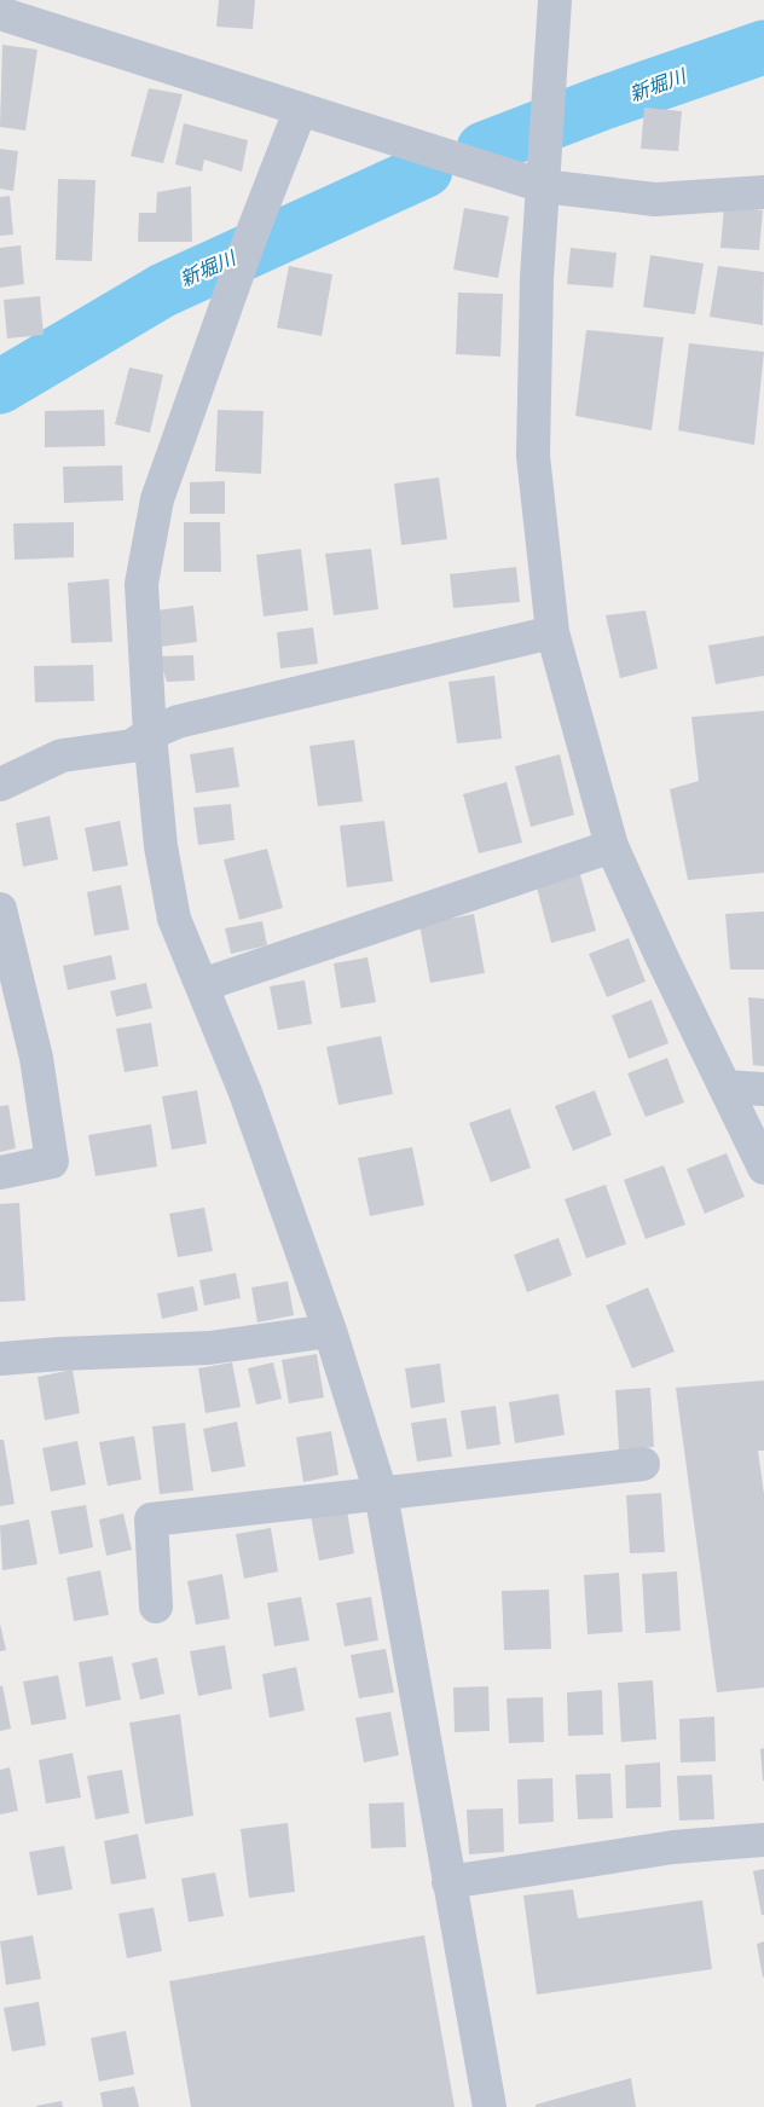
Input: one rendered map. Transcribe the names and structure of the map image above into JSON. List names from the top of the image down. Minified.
{"water":["新堀川"]}
